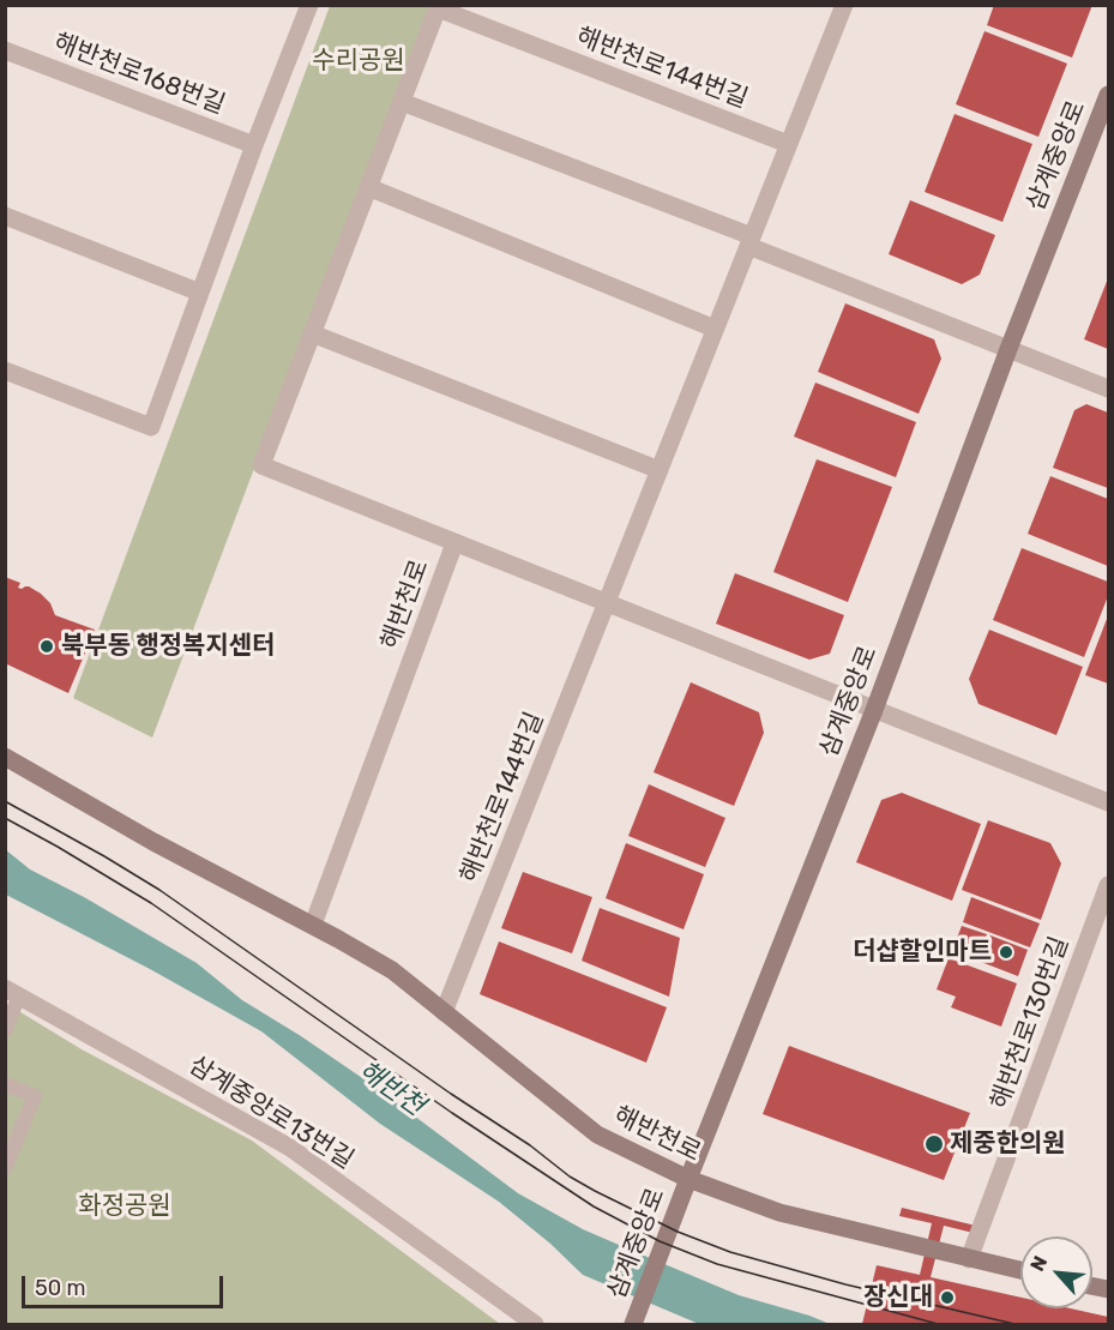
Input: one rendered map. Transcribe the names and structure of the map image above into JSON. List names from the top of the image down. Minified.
{"streets":{"main road":["삼계중앙로","해반천로"],"street":["해반천로144번길","해반천로168번길","해반천로130번길","삼계중앙로13번길"]},"crossings":[["해반천로144번길","해반천로"],["삼계중앙로","해반천로"],["해반천로","해반천로130번길"]],"water":["해반천"],"parks":["수리공원","화정공원"],"places":["북부동 행정복지센터","더샵할인마트","제중한의원","장신대"],"scale_bar":"50 m","north":"top left"}
